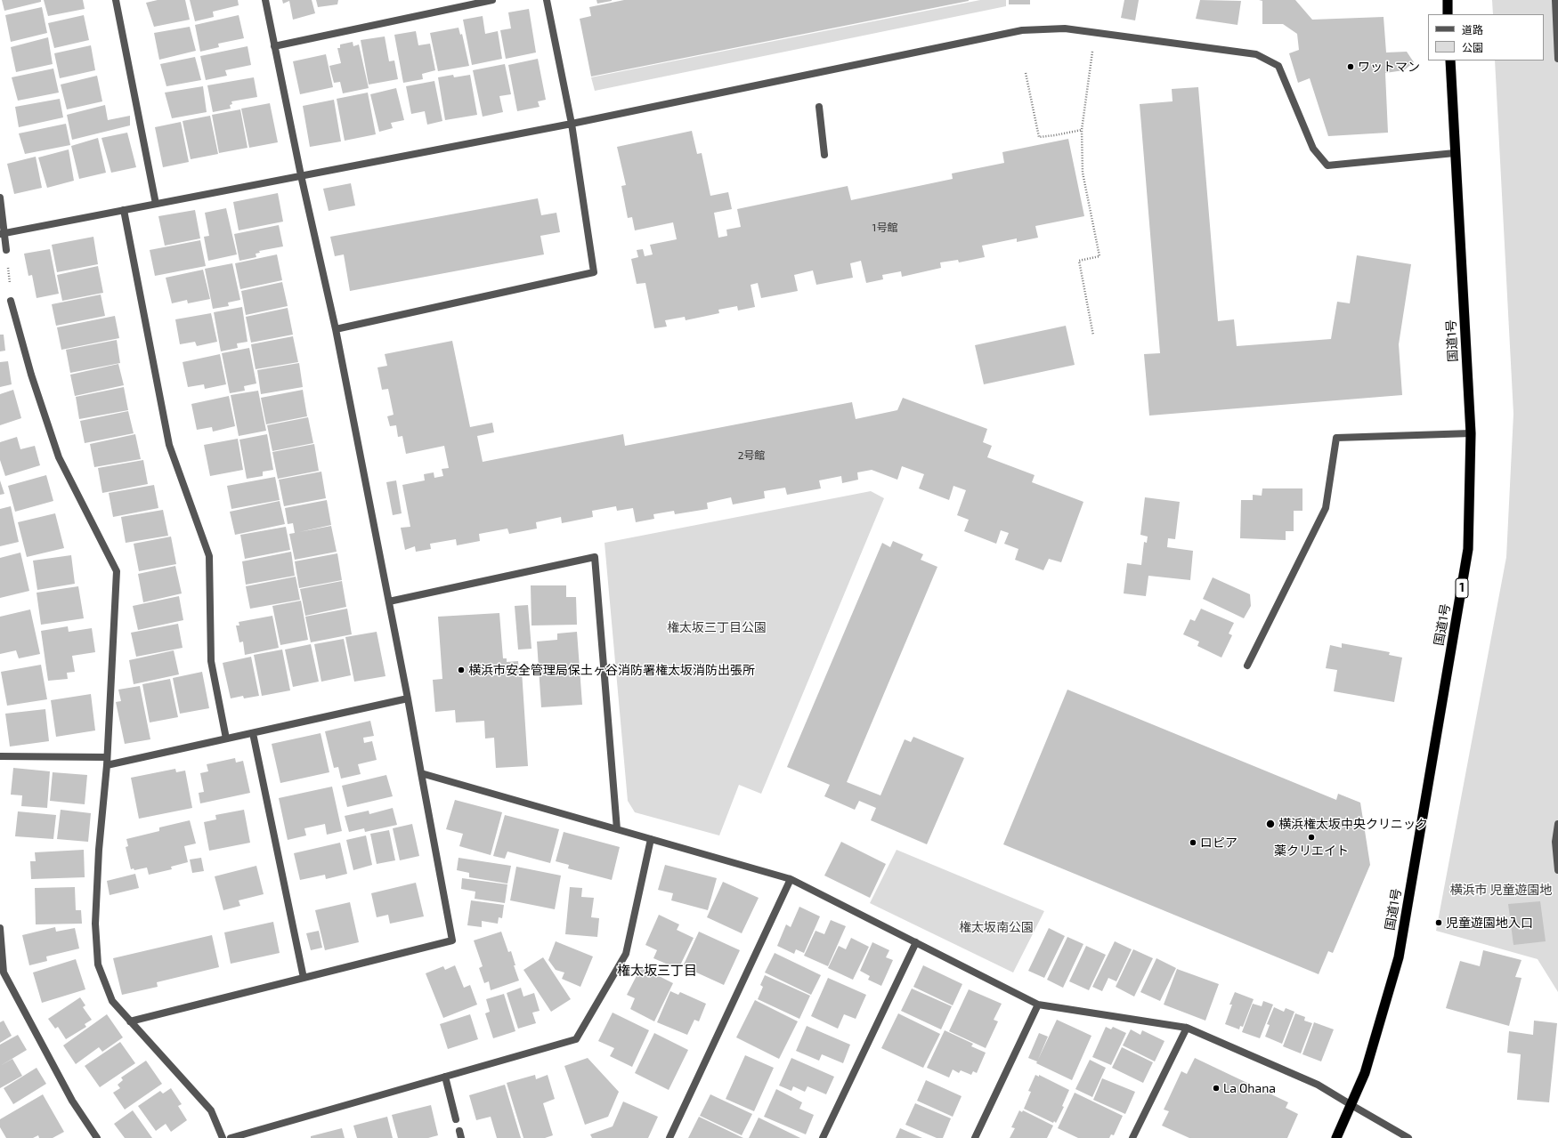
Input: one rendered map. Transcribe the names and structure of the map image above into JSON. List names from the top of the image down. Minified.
{"streets":{"highway":["国道1号","1"]},"districts":["権太坂三丁目"],"parks":["権太坂三丁目公園","横浜市 児童遊園地","権太坂南公園"],"places":["ワットマン","横浜市安全管理局保土ヶ谷消防署権太坂消防出張所","横浜権太坂中央クリニック","薬クリエイト","ロピア","児童遊園地入口","La Ohana"],"house_numbers":["1号館","2号館"],"legend":["道路","公園"]}
